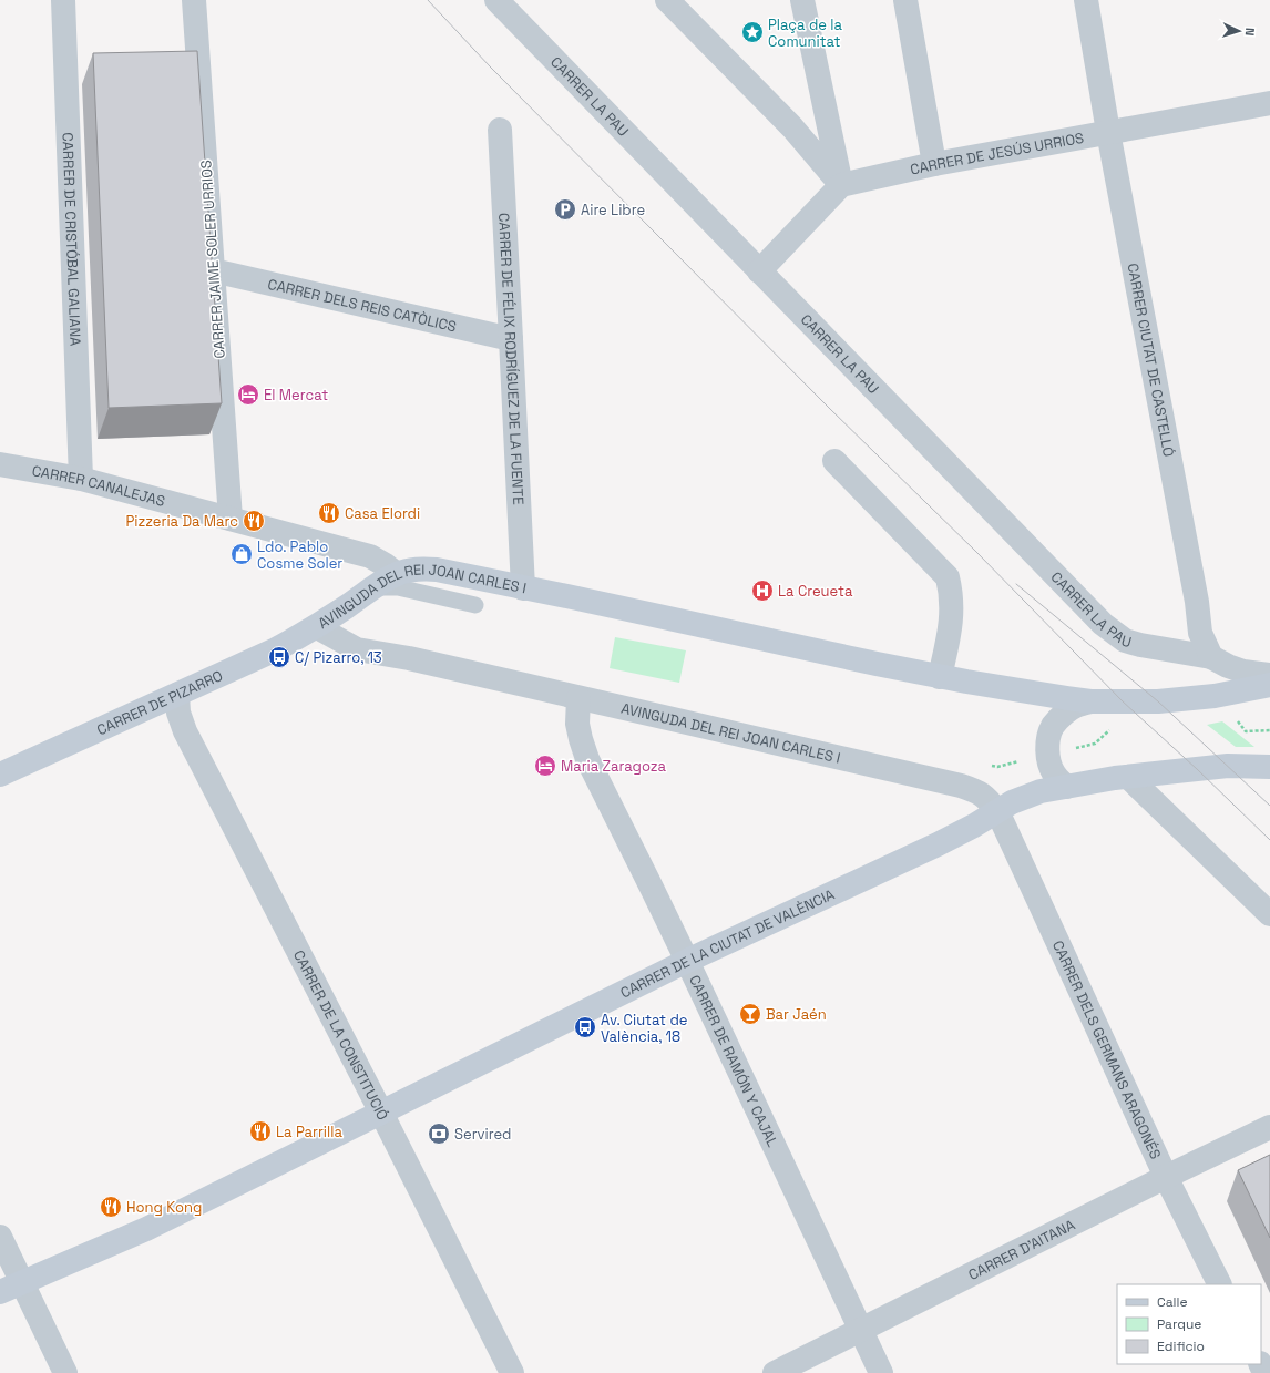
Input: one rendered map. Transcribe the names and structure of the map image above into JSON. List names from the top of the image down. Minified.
{"streets":{"main road":["AVINGUDA DEL REI JOAN CARLES I","CARRER DE PIZARRO","CARRER DE LA CIUTAT DE VALÈNCIA"],"street":["CARRER LA PAU","CARRER DE JESÚS URRIOS","CARRER DE CRISTÓBAL GALIANA","CARRER JAIME SOLER URRIOS","CARRER DELS REIS CATÒLICS","CARRER DE FÉLIX RODRÍGUEZ DE LA FUENTE","CARRER CIUTAT DE CASTELLÓ","CARRER CANALEJAS","CARRER DE LA CONSTITUCIÓ","CARRER DELS GERMANS ARAGONÉS","CARRER DE RAMÓN Y CAJAL","CARRER D'AITANA"]},"crossings":[["CARRER LA PAU","CARRER CIUTAT DE CASTELLÓ"],["CARRER DE JESÚS URRIOS","CARRER CIUTAT DE CASTELLÓ"],["CARRER DE CRISTÓBAL GALIANA","CARRER CANALEJAS"],["CARRER JAIME SOLER URRIOS","CARRER DELS REIS CATÒLICS"],["CARRER JAIME SOLER URRIOS","CARRER CANALEJAS"],["CARRER DELS REIS CATÒLICS","CARRER DE FÉLIX RODRÍGUEZ DE LA FUENTE"],["CARRER DE FÉLIX RODRÍGUEZ DE LA FUENTE","AVINGUDA DEL REI JOAN CARLES I"],["CARRER CANALEJAS","AVINGUDA DEL REI JOAN CARLES I"],["AVINGUDA DEL REI JOAN CARLES I","CARRER DE PIZARRO"],["AVINGUDA DEL REI JOAN CARLES I","CARRER DE LA CIUTAT DE VALÈNCIA"],["AVINGUDA DEL REI JOAN CARLES I","CARRER DELS GERMANS ARAGONÉS"],["AVINGUDA DEL REI JOAN CARLES I","CARRER DE RAMÓN Y CAJAL"],["CARRER DE PIZARRO","CARRER DE LA CONSTITUCIÓ"],["CARRER DE LA CIUTAT DE VALÈNCIA","CARRER DE LA CONSTITUCIÓ"],["CARRER DE LA CIUTAT DE VALÈNCIA","CARRER DELS GERMANS ARAGONÉS"],["CARRER DE LA CIUTAT DE VALÈNCIA","CARRER DE RAMÓN Y CAJAL"],["CARRER DELS GERMANS ARAGONÉS","CARRER D'AITANA"],["CARRER DE RAMÓN Y CAJAL","CARRER D'AITANA"]],"places":{"place":["Plaça de la Comunitat"],"parking":["Aire Libre"],"hotel":["El Mercat","Maria Zaragoza"],"restaurant":["Casa Elordi","Pizzeria Da Marc","La Parrilla","Hong Kong"],"shop":["Ldo. Pablo Cosme Soler"],"hospital":["La Creueta"],"bus stop":["C/ Pizarro, 13","Av. Ciutat de València, 18"],"bar":["Bar Jaén"],"bank":["Servired"]},"legend":["Calle","Parque","Edificio"],"north":"right"}
